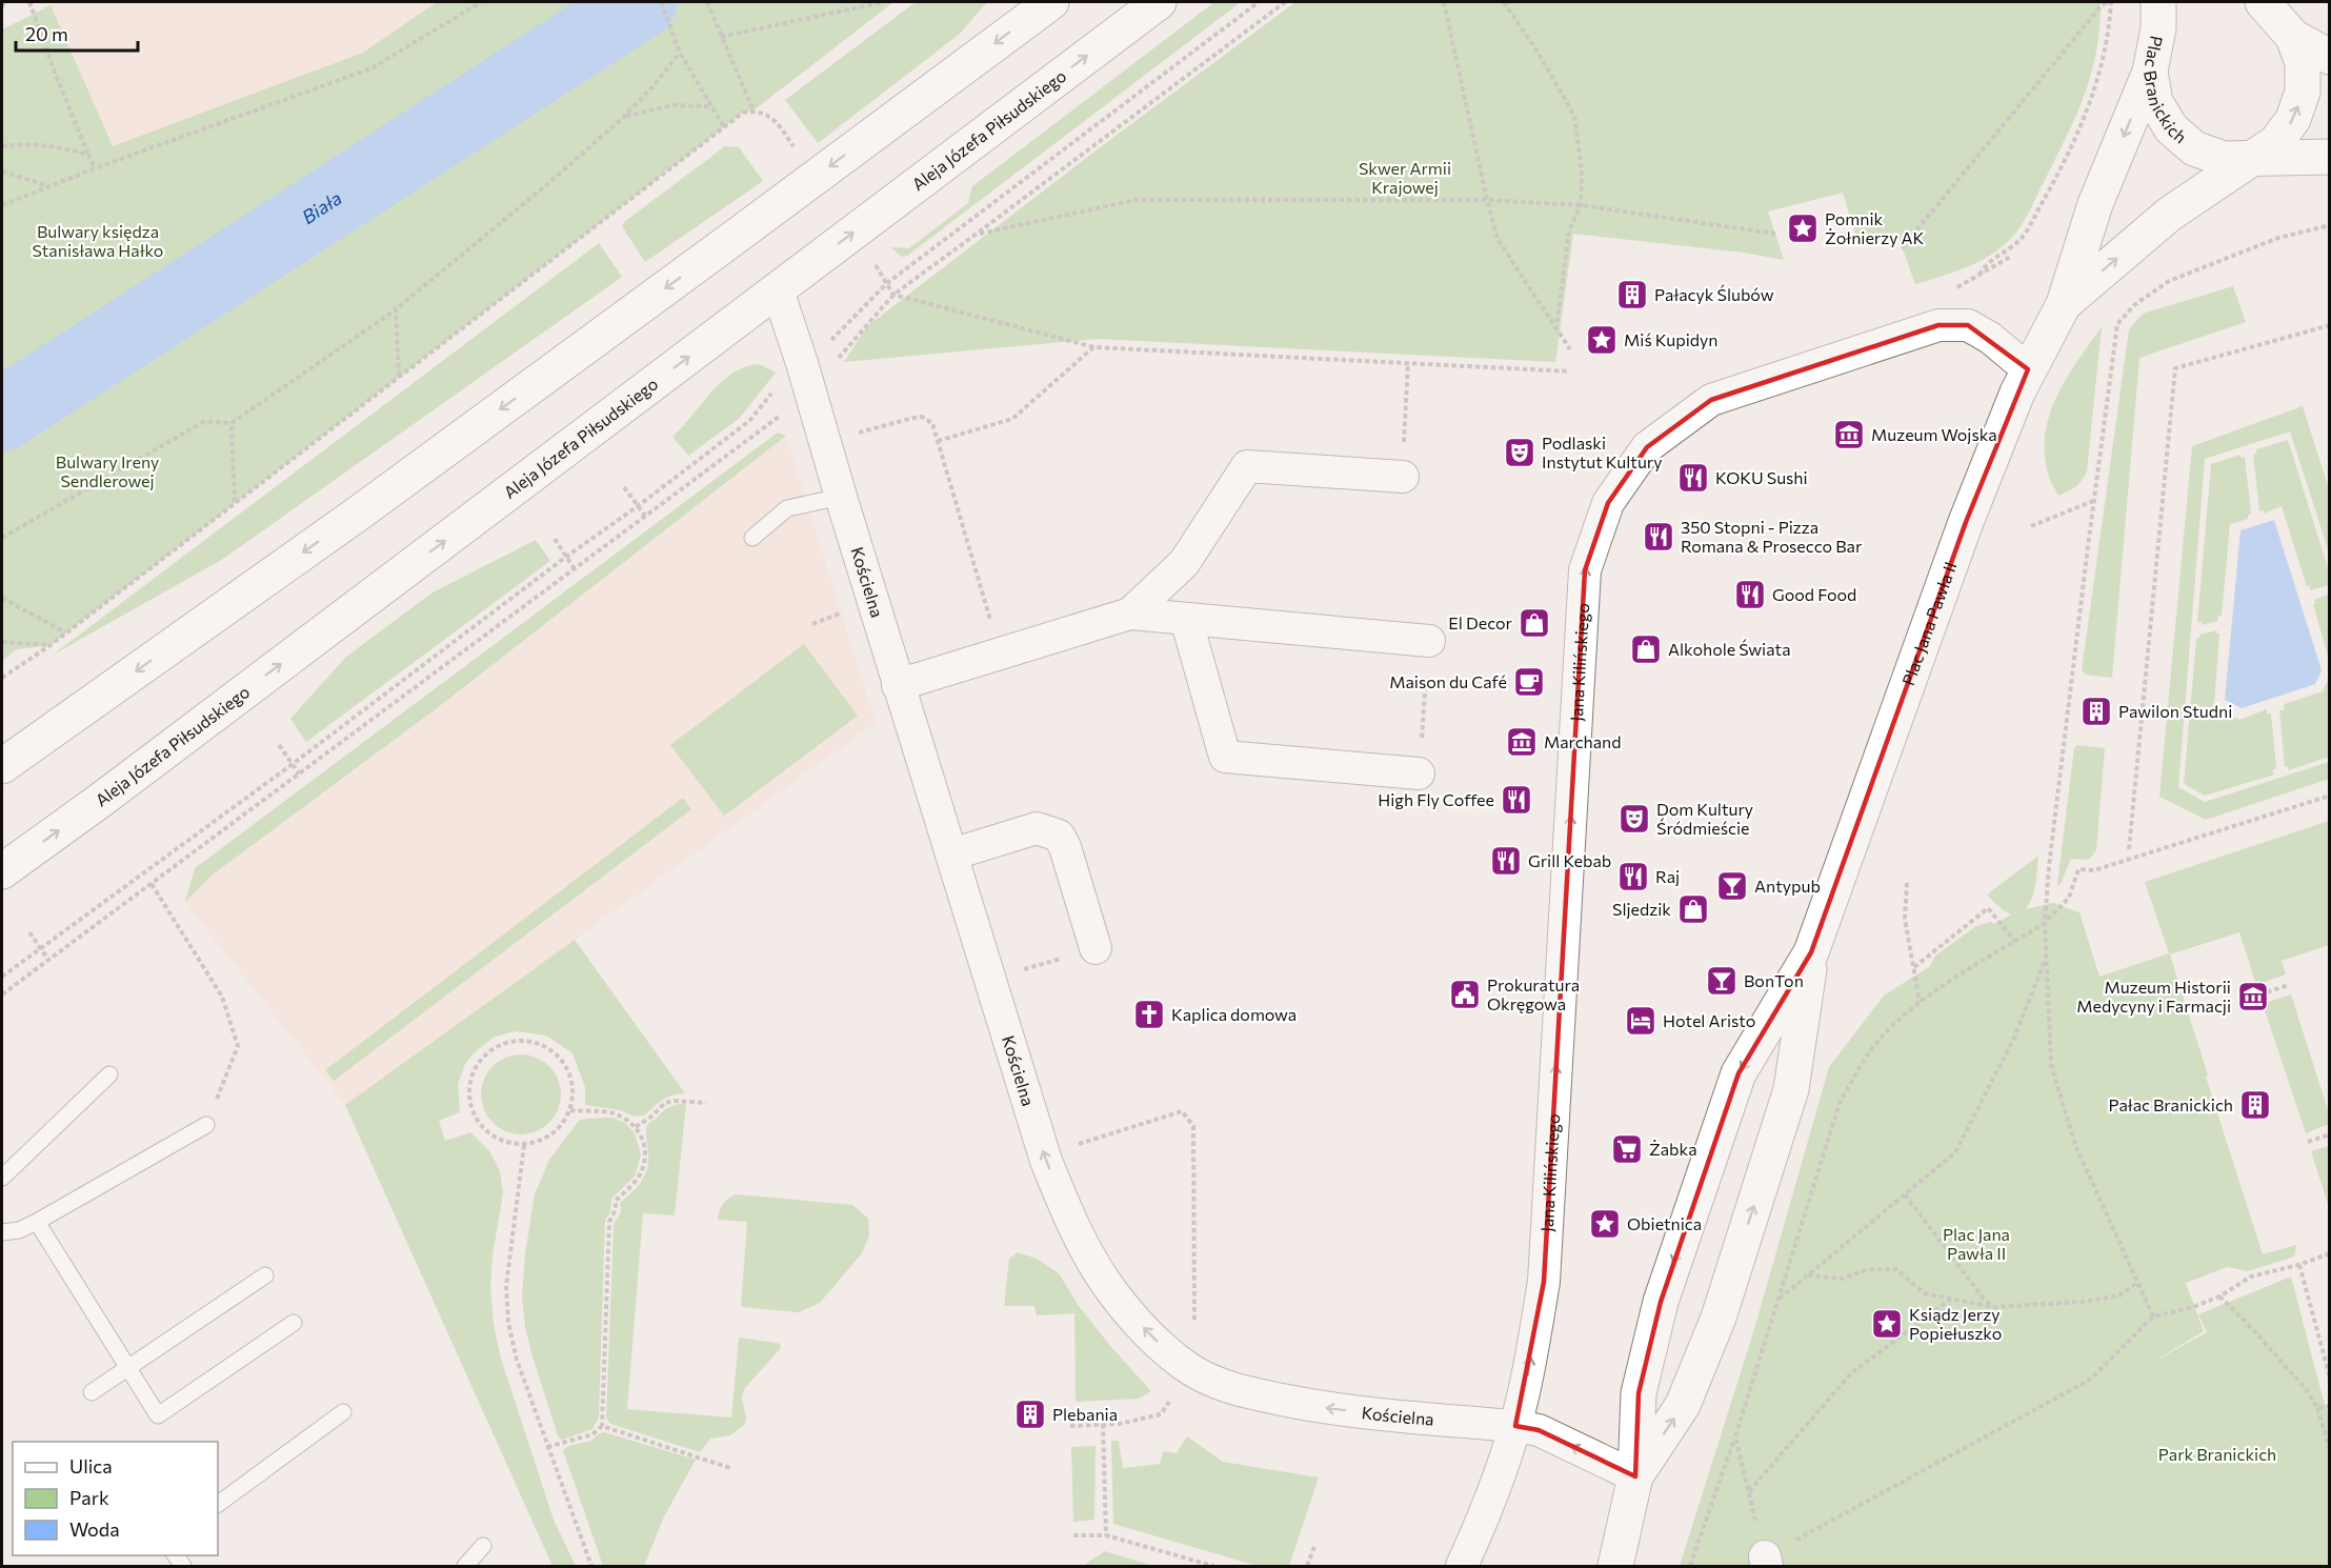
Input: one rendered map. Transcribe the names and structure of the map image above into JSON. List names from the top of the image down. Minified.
{"streets":{"main road":["Plac Branickich","Aleja Józefa Piłsudskiego","Plac Jana Pawła II"],"street":["Kościelna","Jana Kilińskiego"]},"crossings":[["Plac Branickich","Plac Jana Pawła II"],["Aleja Józefa Piłsudskiego","Kościelna"],["Kościelna","Plac Jana Pawła II"],["Kościelna","Jana Kilińskiego"],["Plac Jana Pawła II","Jana Kilińskiego"]],"one_way":["Kościelna","Jana Kilińskiego"],"water":["Biała"],"parks":["Skwer Armii Krajowej","Bulwary księdza Stanisława Hałko","Bulwary Ireny Sendlerowej","Plac Jana Pawła II","Park Branickich"],"places":{"place":["Pomnik Żołnierzy AK","Miś Kupidyn","Obietnica","Ksiądz Jerzy Popiełuszko"],"building":["Pałacyk Ślubów","Pawilon Studni","Pałac Branickich","Plebania"],"museum":["Muzeum Wojska","Marchand","Muzeum Historii Medycyny i Farmacji"],"theatre":["Podlaski Instytut Kultury","Dom Kultury Śródmieście"],"restaurant":["KOKU Sushi","350 Stopni - Pizza Romana & Prosecco Bar","Good Food","High Fly Coffee","Grill Kebab","Raj"],"shop":["El Decor","Alkohole Świata","Sljedzik"],"cafe":["Maison du Café"],"bar":["Antypub","BonTon"],"public building":["Prokuratura Okręgowa"],"church":["Kaplica domowa"],"hotel":["Hotel Aristo"],"supermarket":["Żabka"]},"legend":["Ulica","Park","Woda"],"scale_bar":"20 m"}
